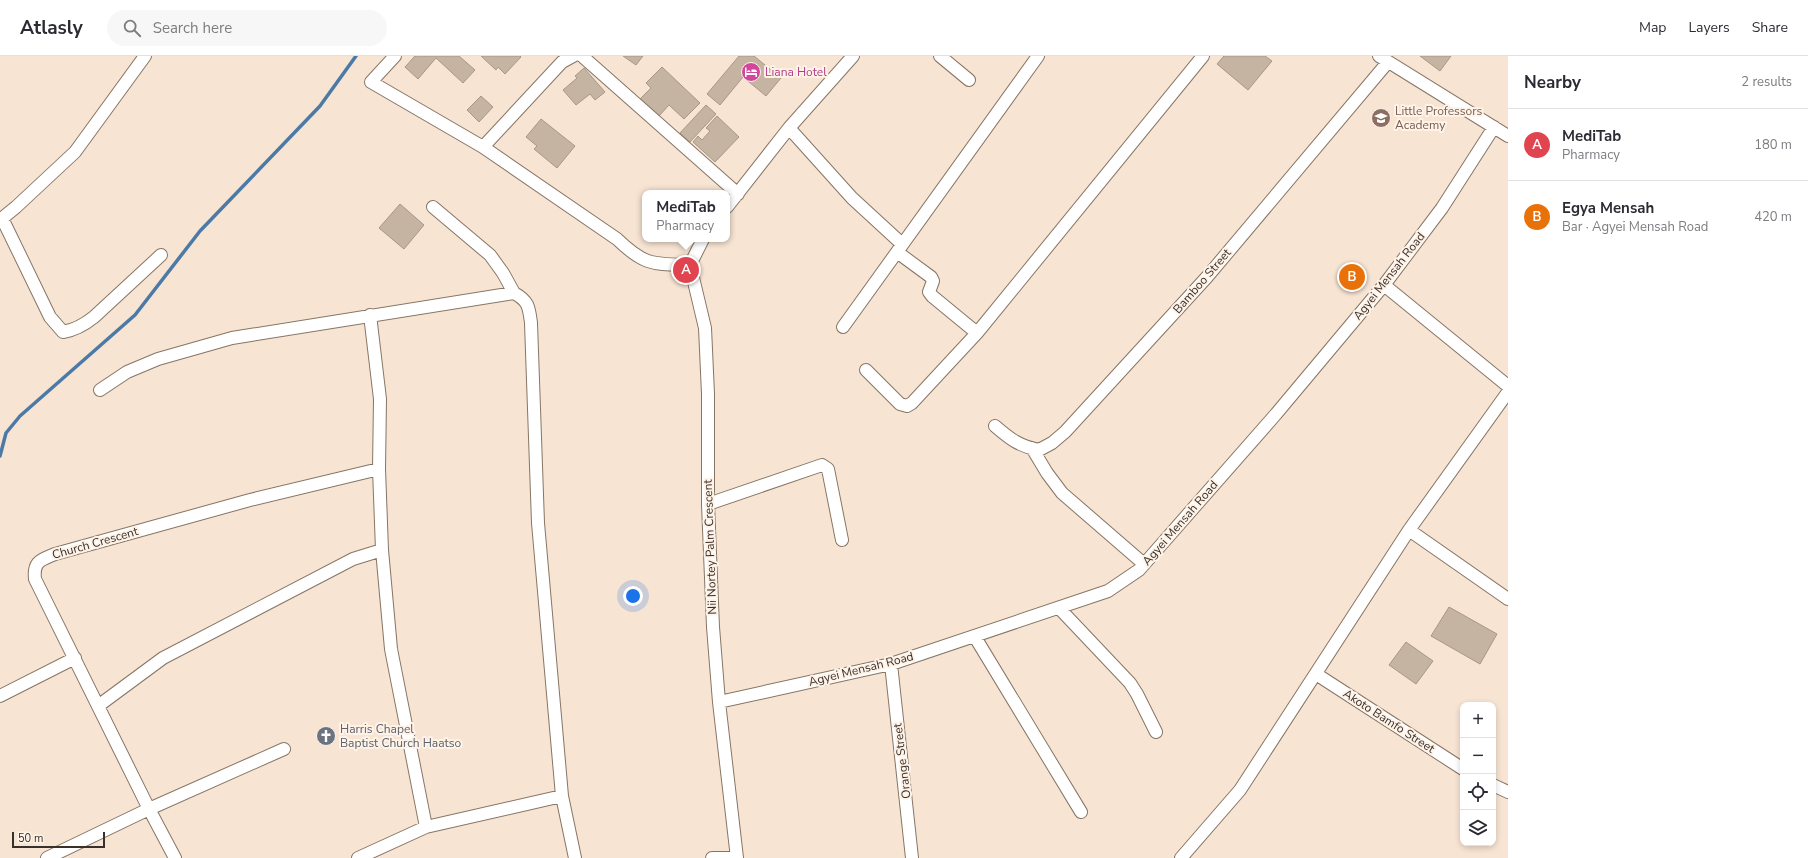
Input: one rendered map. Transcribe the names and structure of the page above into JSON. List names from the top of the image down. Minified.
{"streets":{"street":["Agyei Mensah Road","Bamboo Street","Church Crescent","Nii Nortey Palm Crescent","Akoto Bamfo Street","Orange Street"]},"crossings":[["Agyei Mensah Road","Nii Nortey Palm Crescent"],["Agyei Mensah Road","Orange Street"]],"places":{"hotel":["Liana Hotel"],"school or university":["Little Professors Academy"],"church":["Harris Chapel Baptist Church Haatso"]},"scale_bar":"50 m","page":{"header":"Atlasly","search":"Search here","nav":["Map","Layers","Share"],"heading":["Nearby","2 results"],"list":[{"mark":"A","name":"MediTab","note":"Pharmacy","value":"180 m"},{"mark":"B","name":"Egya Mensah","note":"Bar · Agyei Mensah Road","value":"420 m"}],"popup":["MediTab","Pharmacy"],"pins":["A","B"],"map_buttons":["+","−"],"scale":"50 m"}}
